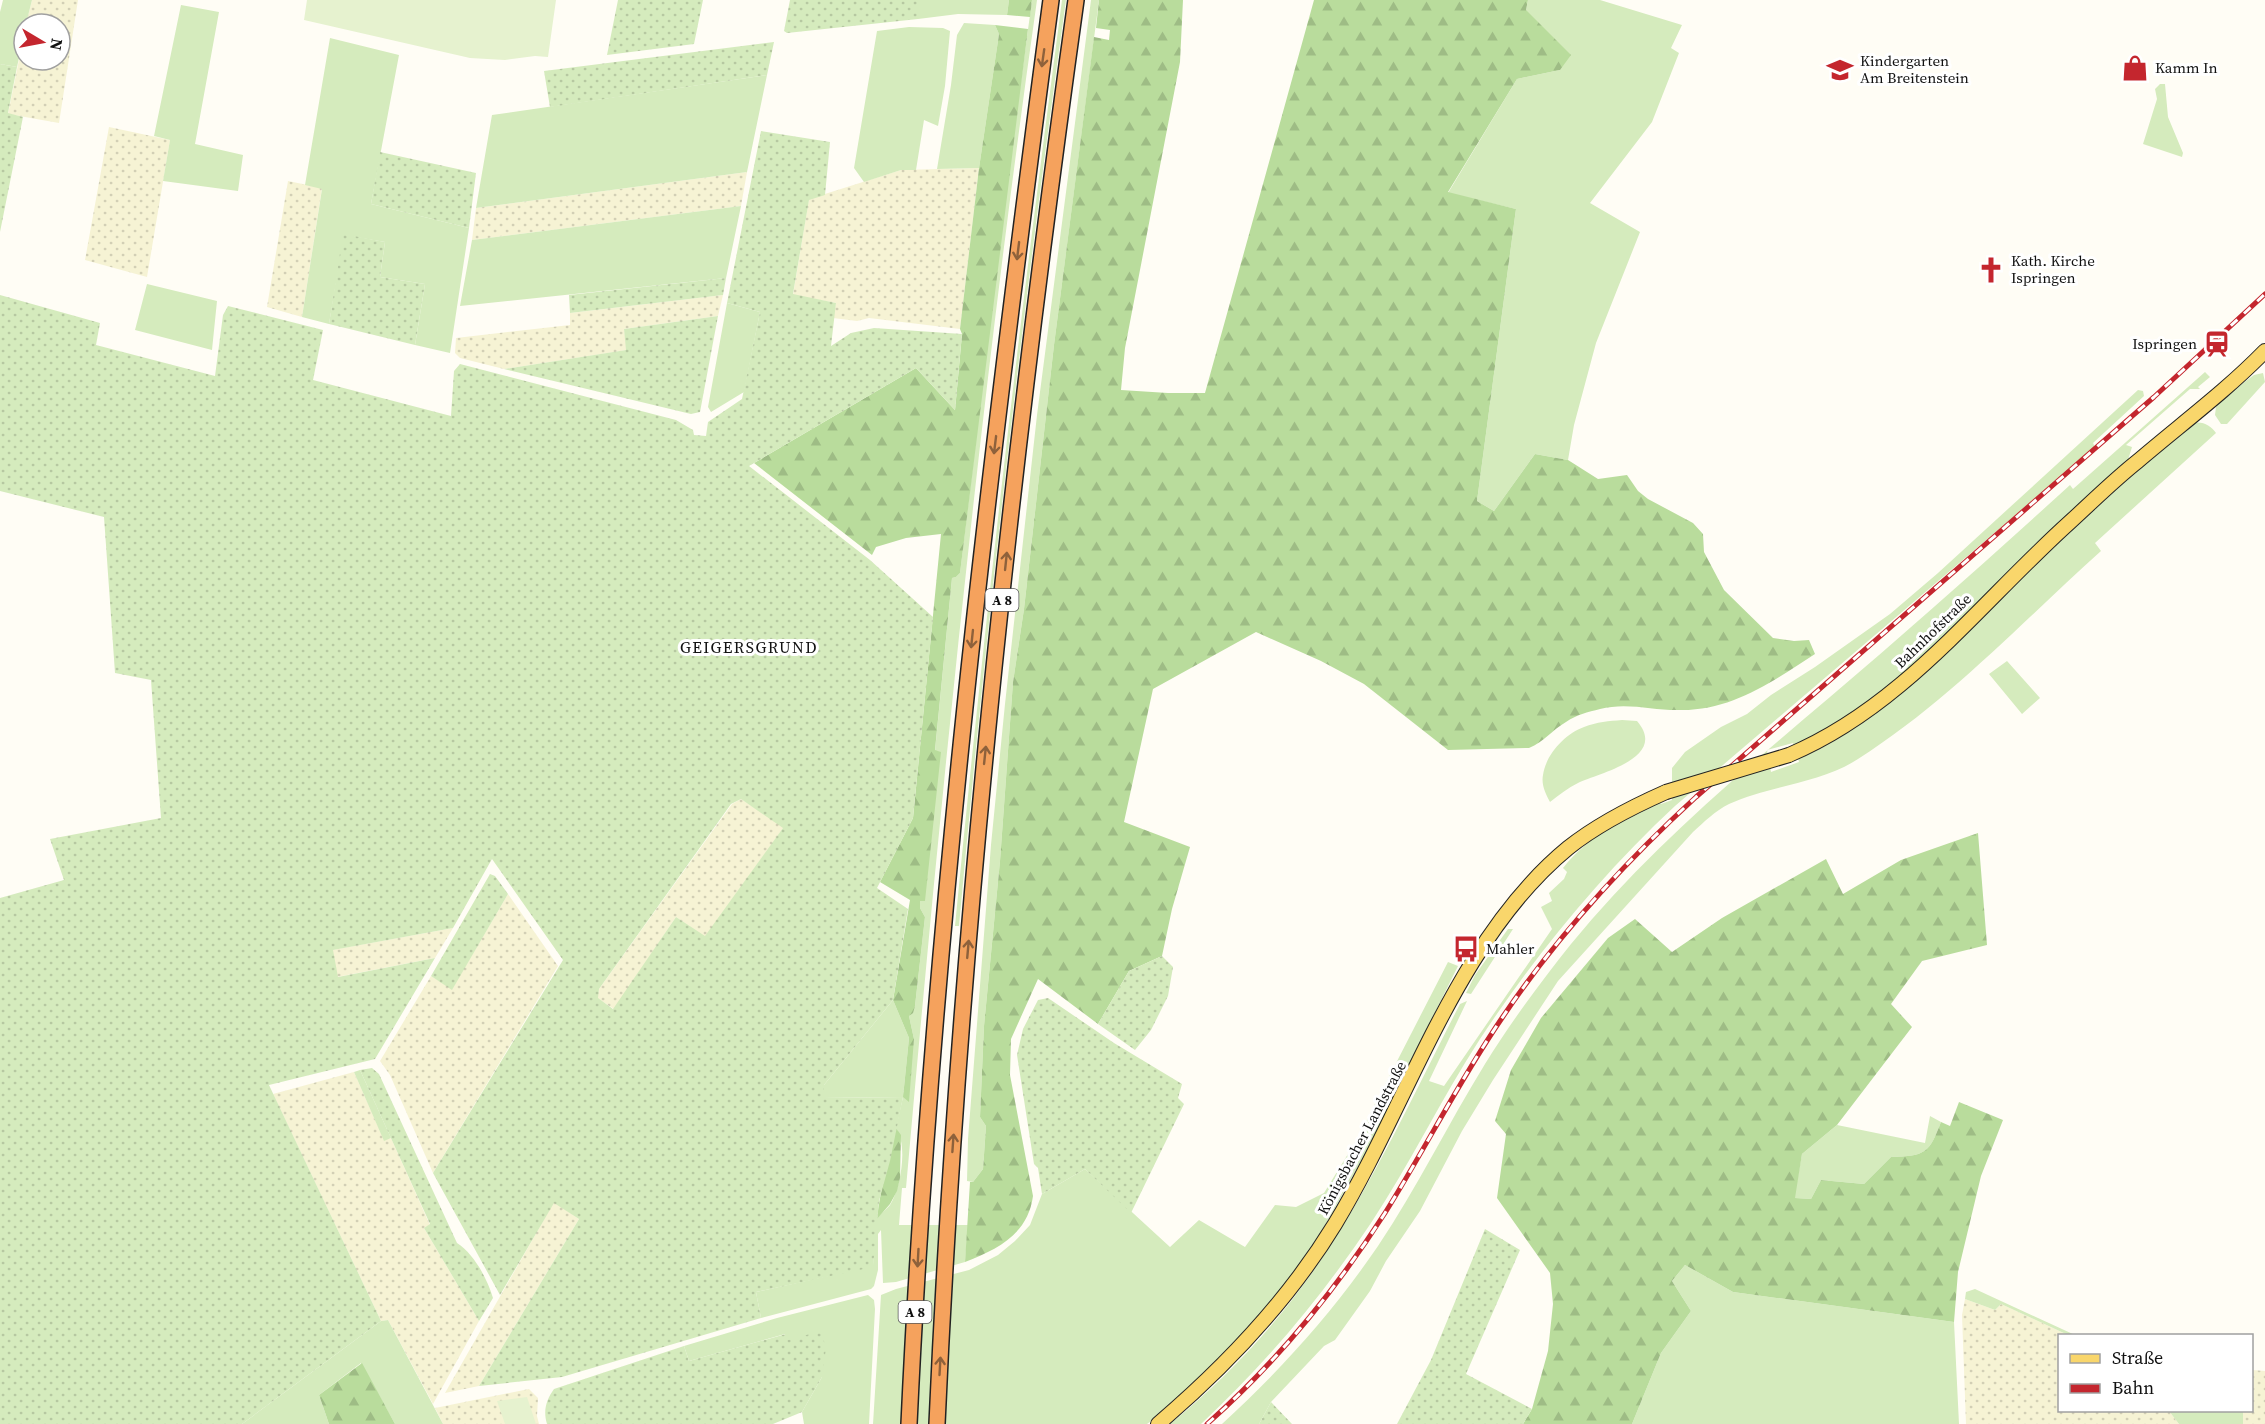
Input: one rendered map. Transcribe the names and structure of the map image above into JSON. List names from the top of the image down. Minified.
{"streets":{"highway":["A 8"],"main road":["Bahnhofstraße","Königsbacher Landstraße"]},"crossings":[["Bahnhofstraße","Königsbacher Landstraße"]],"districts":["GEIGERSGRUND"],"places":{"shop":["Kamm In"],"school or university":["Kindergarten Am Breitenstein"],"church":["Kath. Kirche Ispringen"],"station":["Ispringen"],"bus stop":["Mahler"]},"legend":["Straße","Bahn"],"north":"right"}
